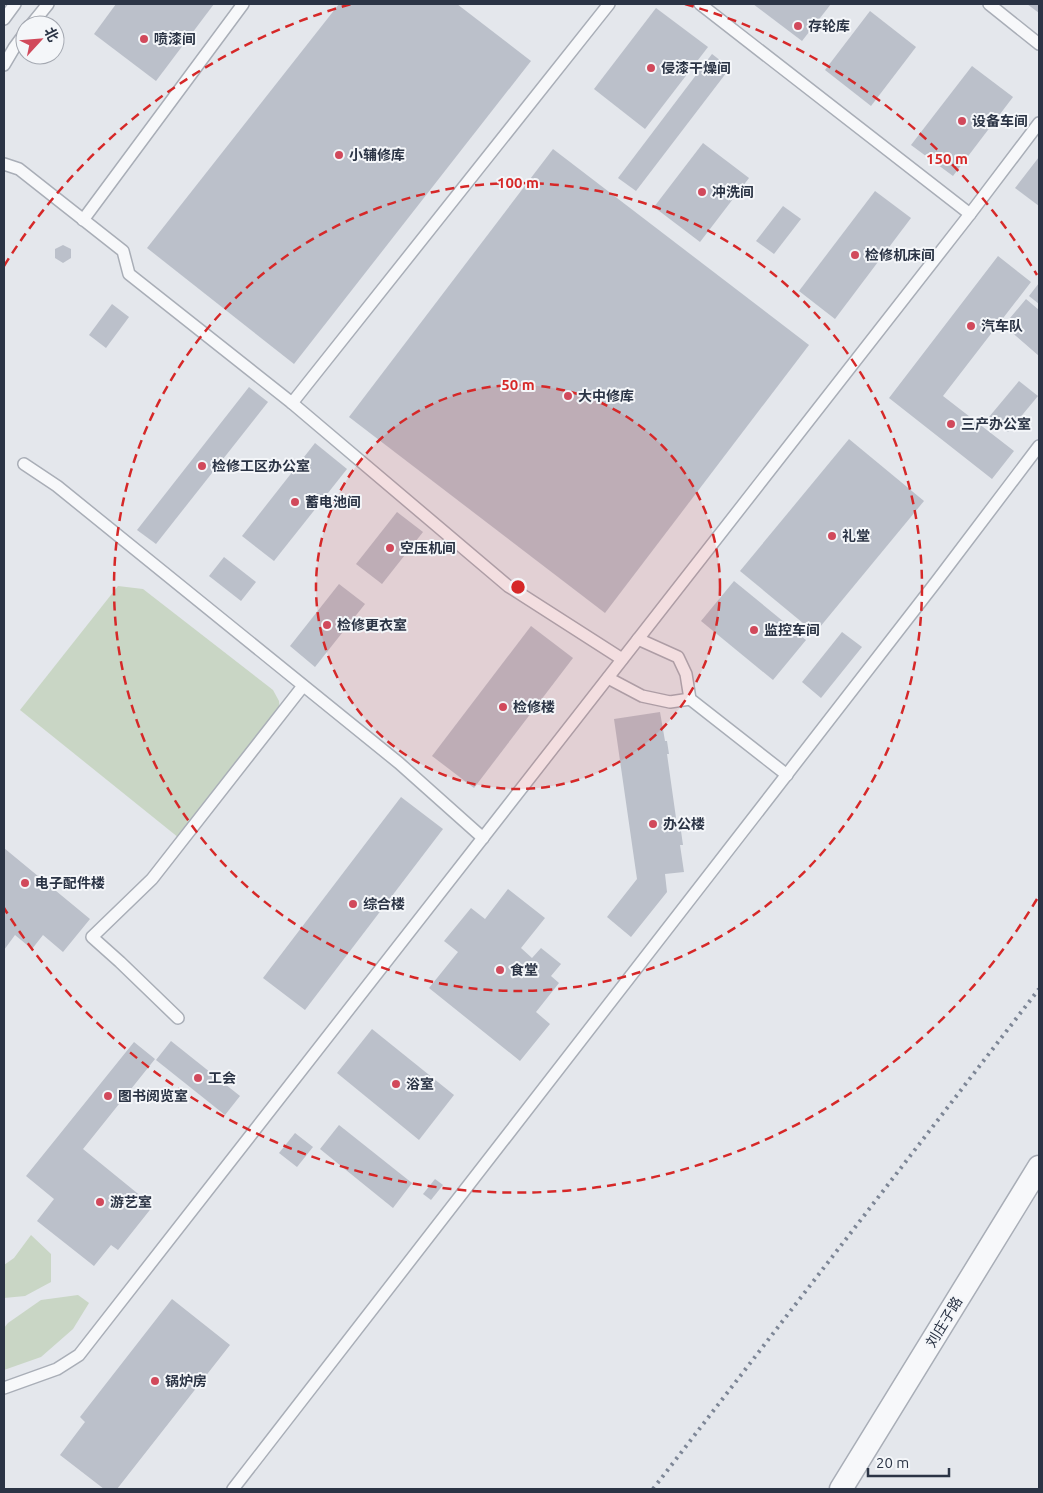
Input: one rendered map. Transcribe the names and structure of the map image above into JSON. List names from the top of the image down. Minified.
{"streets":{"street":["刘庄子路"]},"places":["存轮库","喷漆间","侵漆干燥间","设备车间","小辅修库","冲洗间","检修机床间","汽车队","大中修库","三产办公室","检修工区办公室","蓄电池间","礼堂","空压机间","检修更衣室","监控车间","检修楼","办公楼","电子配件楼","综合楼","食堂","工会","浴室","图书阅览室","游艺室","锅炉房"],"scale_bar":"20 m","north":"top right","rings":["150 m","100 m","50 m"]}
